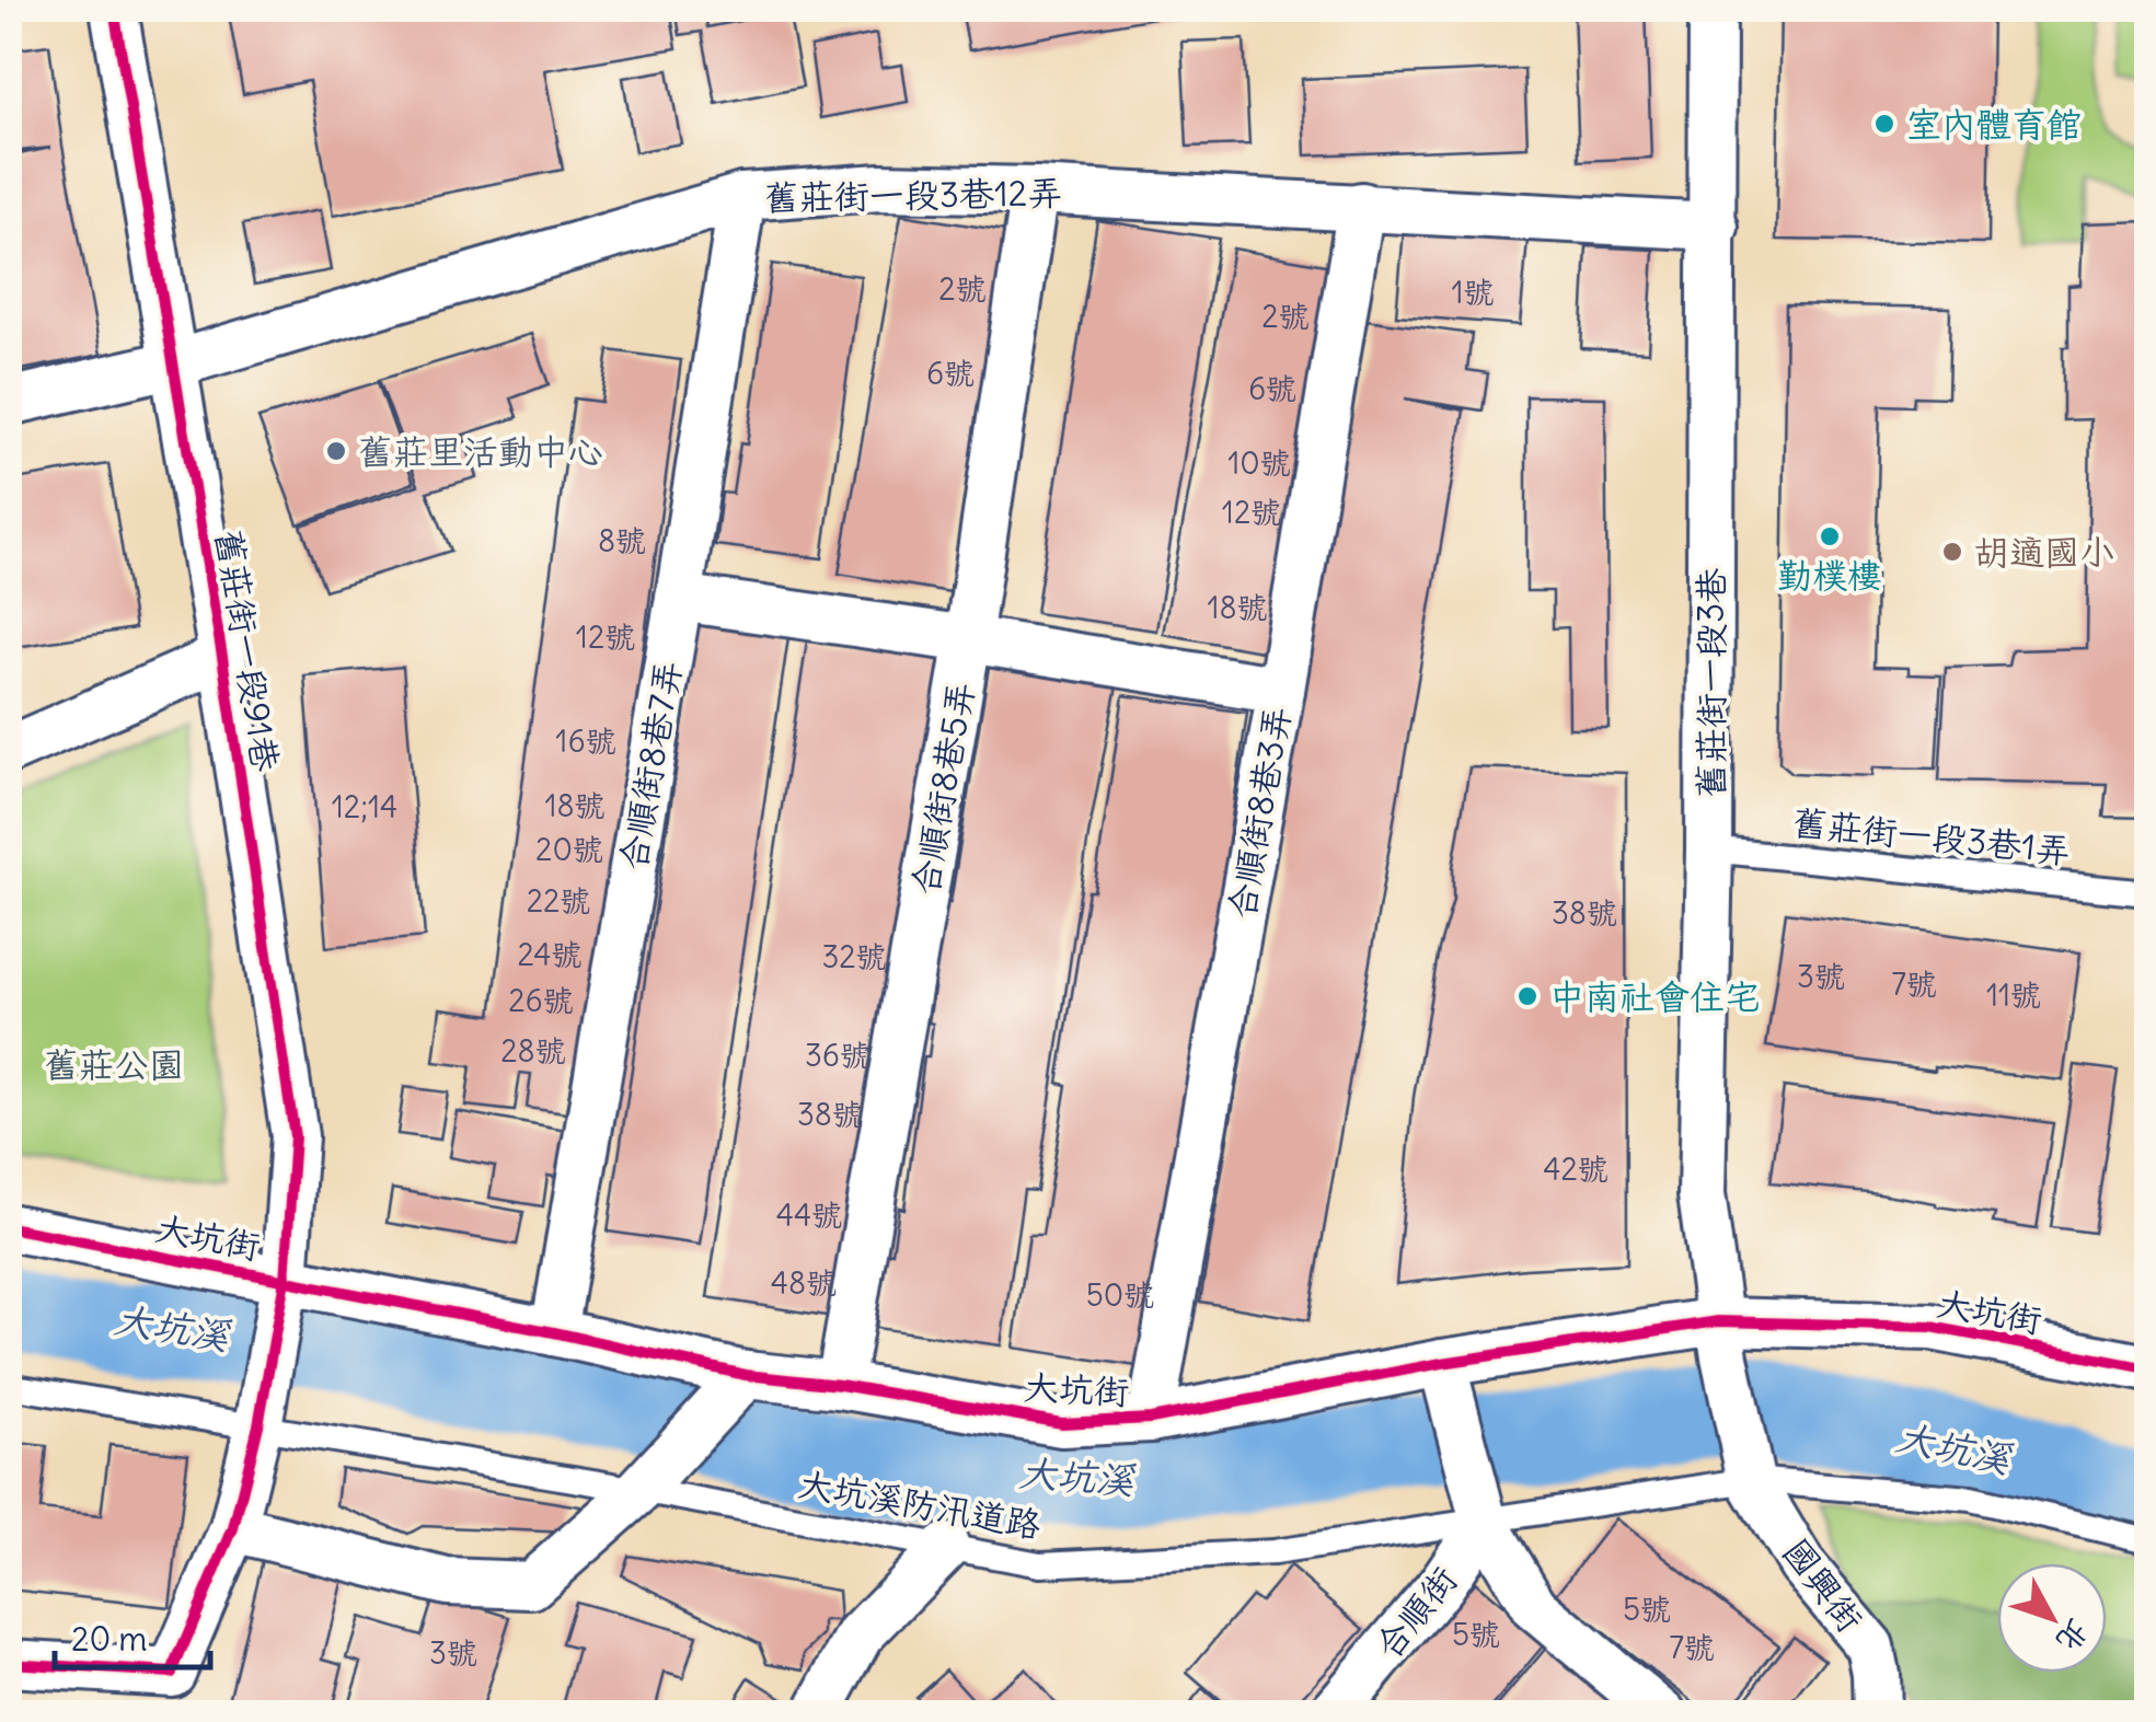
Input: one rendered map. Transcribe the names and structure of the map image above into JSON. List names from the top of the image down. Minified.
{"streets":{"street":["舊莊街一段3巷12弄","舊莊街一段91巷","舊莊街一段3巷","合順街8巷7弄","合順街8巷5弄","合順街8巷3弄","大坑街","國興街","合順街"],"lane":["舊莊街一段3巷1弄","大坑溪防汛道路"]},"crossings":[["舊莊街一段3巷12弄","舊莊街一段91巷"],["舊莊街一段3巷12弄","舊莊街一段3巷"],["舊莊街一段3巷12弄","合順街8巷7弄"],["舊莊街一段3巷12弄","合順街8巷5弄"],["舊莊街一段3巷12弄","合順街8巷3弄"],["舊莊街一段91巷","大坑街"],["舊莊街一段91巷","大坑溪防汛道路"],["舊莊街一段3巷","舊莊街一段3巷1弄"],["舊莊街一段3巷","大坑街"],["舊莊街一段3巷","大坑溪防汛道路"],["舊莊街一段3巷","國興街"],["合順街8巷7弄","大坑街"],["合順街8巷5弄","大坑街"],["合順街8巷3弄","大坑街"],["大坑溪防汛道路","國興街"],["大坑溪防汛道路","合順街"]],"water":["大坑溪"],"parks":["舊莊公園"],"places":["室內體育館","舊莊里活動中心","勤樸樓","胡適國小","中南社會住宅"],"house_numbers":["2號","1號","2號","6號","6號","10號","12號","8號","18號","12號","16號","18號","12;14","20號","22號","38號","24號","32號","3號","7號","11號","26號","28號","36號","38號","42號","44號","48號","50號","5號","5號","7號","3號"],"scale_bar":"20 m","north":"bottom right"}
